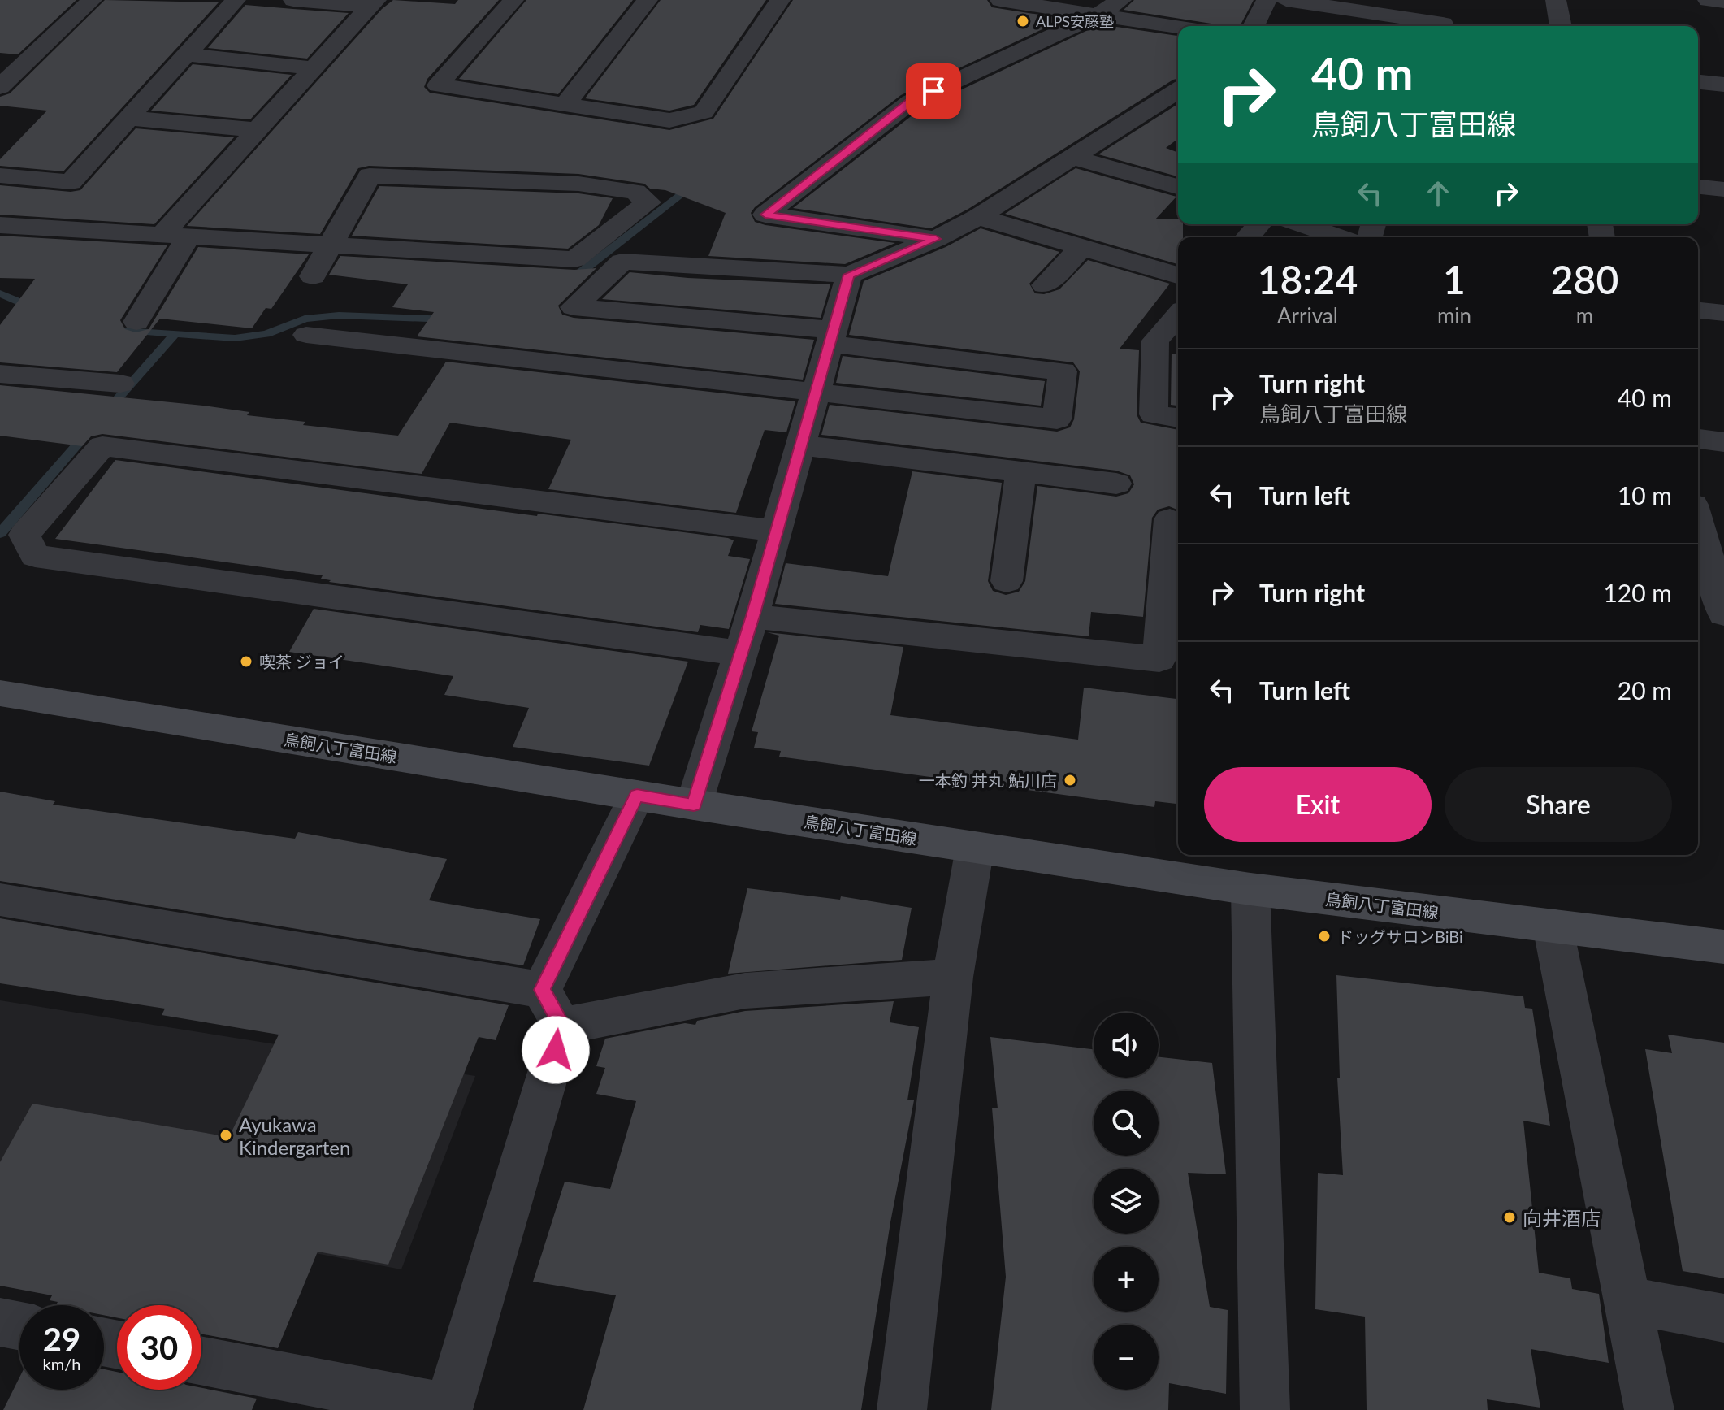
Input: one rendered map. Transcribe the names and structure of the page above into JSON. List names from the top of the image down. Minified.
{"streets":{"main road":["鳥飼八丁富田線"]},"places":["ALPS安藤塾","喫茶 ジョイ","一本釣 丼丸 鮎川店","ドッグサロンBiBi","Ayukawa Kindergarten","向井酒店"],"page":{"turn":["40 m","鳥飼八丁富田線"],"eta":["18:24","Arrival","1","min","280","m"],"list":[{"name":"Turn right","note":"鳥飼八丁富田線","value":"40 m"},{"name":"Turn left","value":"10 m"},{"name":"Turn right","value":"120 m"},{"name":"Turn left","value":"20 m"}],"buttons":["Exit","Share"],"map_buttons":["+","−"],"speed":"29 km/h","limit":"30"}}
